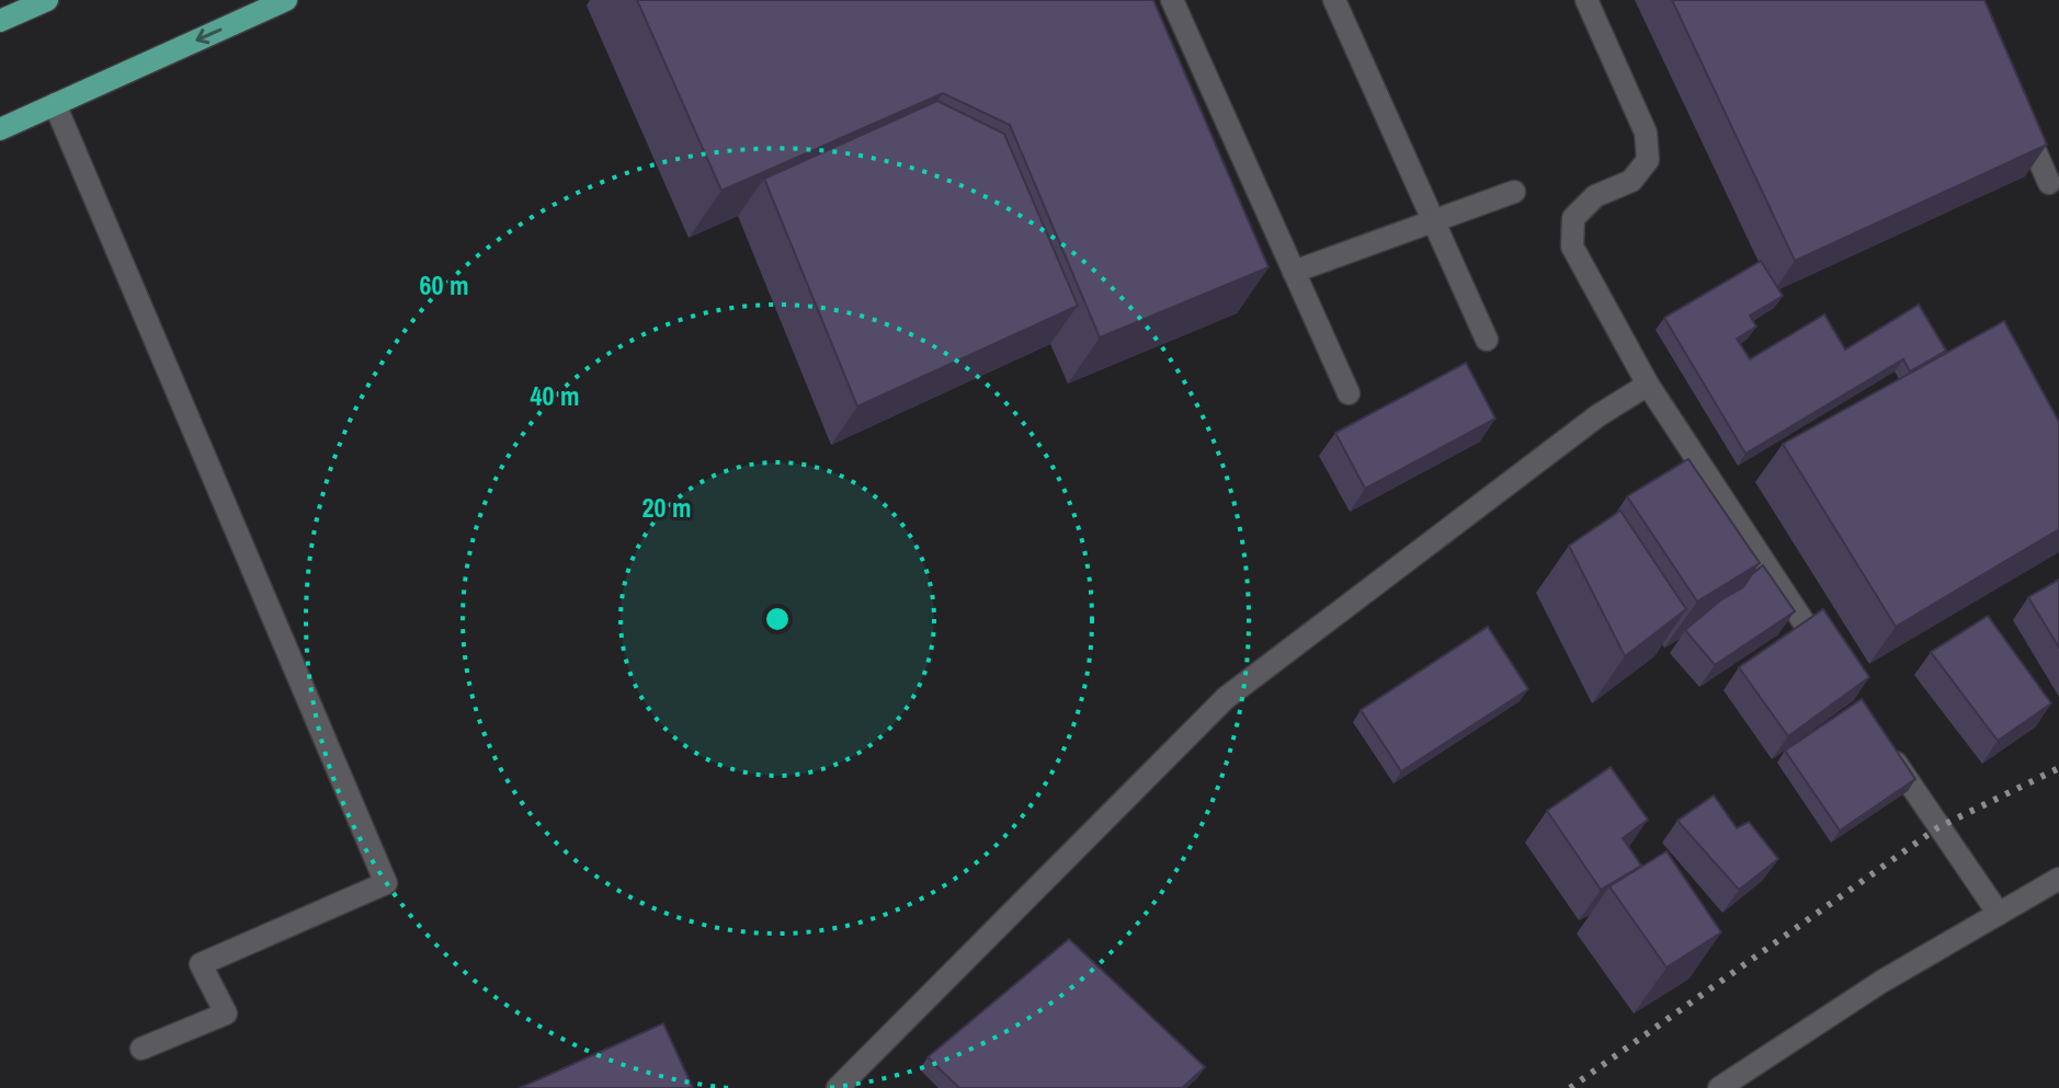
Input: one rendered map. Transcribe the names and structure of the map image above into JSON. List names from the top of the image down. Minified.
{"rings":["60 m","40 m","20 m"]}
